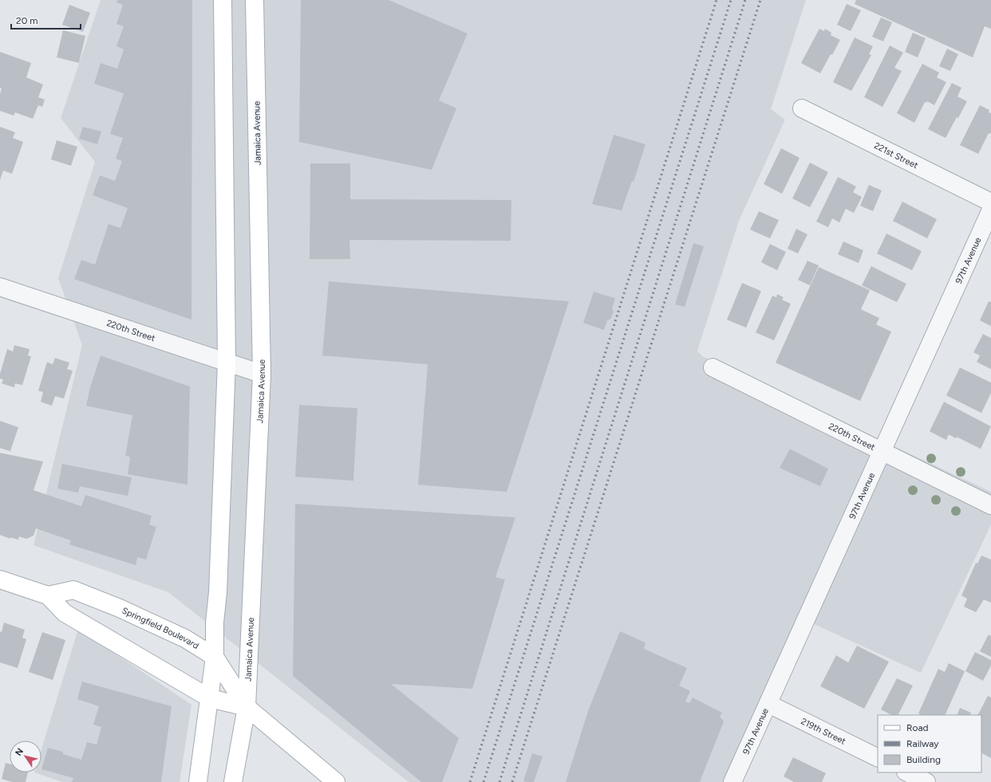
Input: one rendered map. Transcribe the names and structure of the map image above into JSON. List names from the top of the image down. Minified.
{"streets":{"main road":["Jamaica Avenue","Springfield Boulevard"],"street":["221st Street","97th Avenue","220th Street","219th Street"]},"crossings":[["Jamaica Avenue","220th Street"],["Jamaica Avenue","Springfield Boulevard"],["97th Avenue","220th Street"],["97th Avenue","219th Street"]],"legend":["Road","Railway","Building"],"scale_bar":"20 m","north":"top left"}
